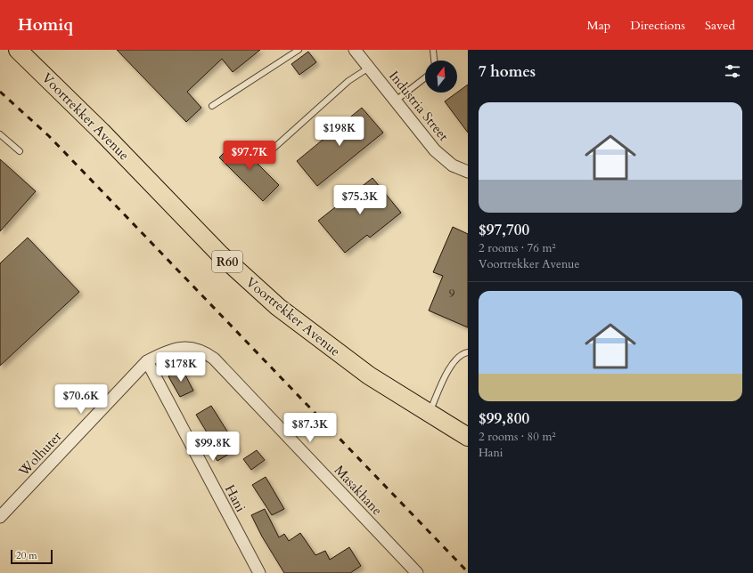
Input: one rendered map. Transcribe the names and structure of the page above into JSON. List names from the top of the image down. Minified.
{"streets":{"main road":["Voortrekker Avenue","R60"],"street":["Industria Street","Wolhuter","Masakhane","Hani"]},"crossings":[["Wolhuter","Masakhane"],["Wolhuter","Hani"]],"house_numbers":["9"],"scale_bar":"20 m","north":"top","page":{"header":"Homiq","nav":["Map","Directions","Saved"],"heading":"7 homes","list":[{"name":"$97,700","note":"2 rooms · 76 m² · Voortrekker Avenue"},{"name":"$99,800","note":"2 rooms · 80 m² · Hani"}],"price":["$198K","$97.7K","$75.3K","$178K","$70.6K","$87.3K","$99.8K"],"scale":"20 m"}}
